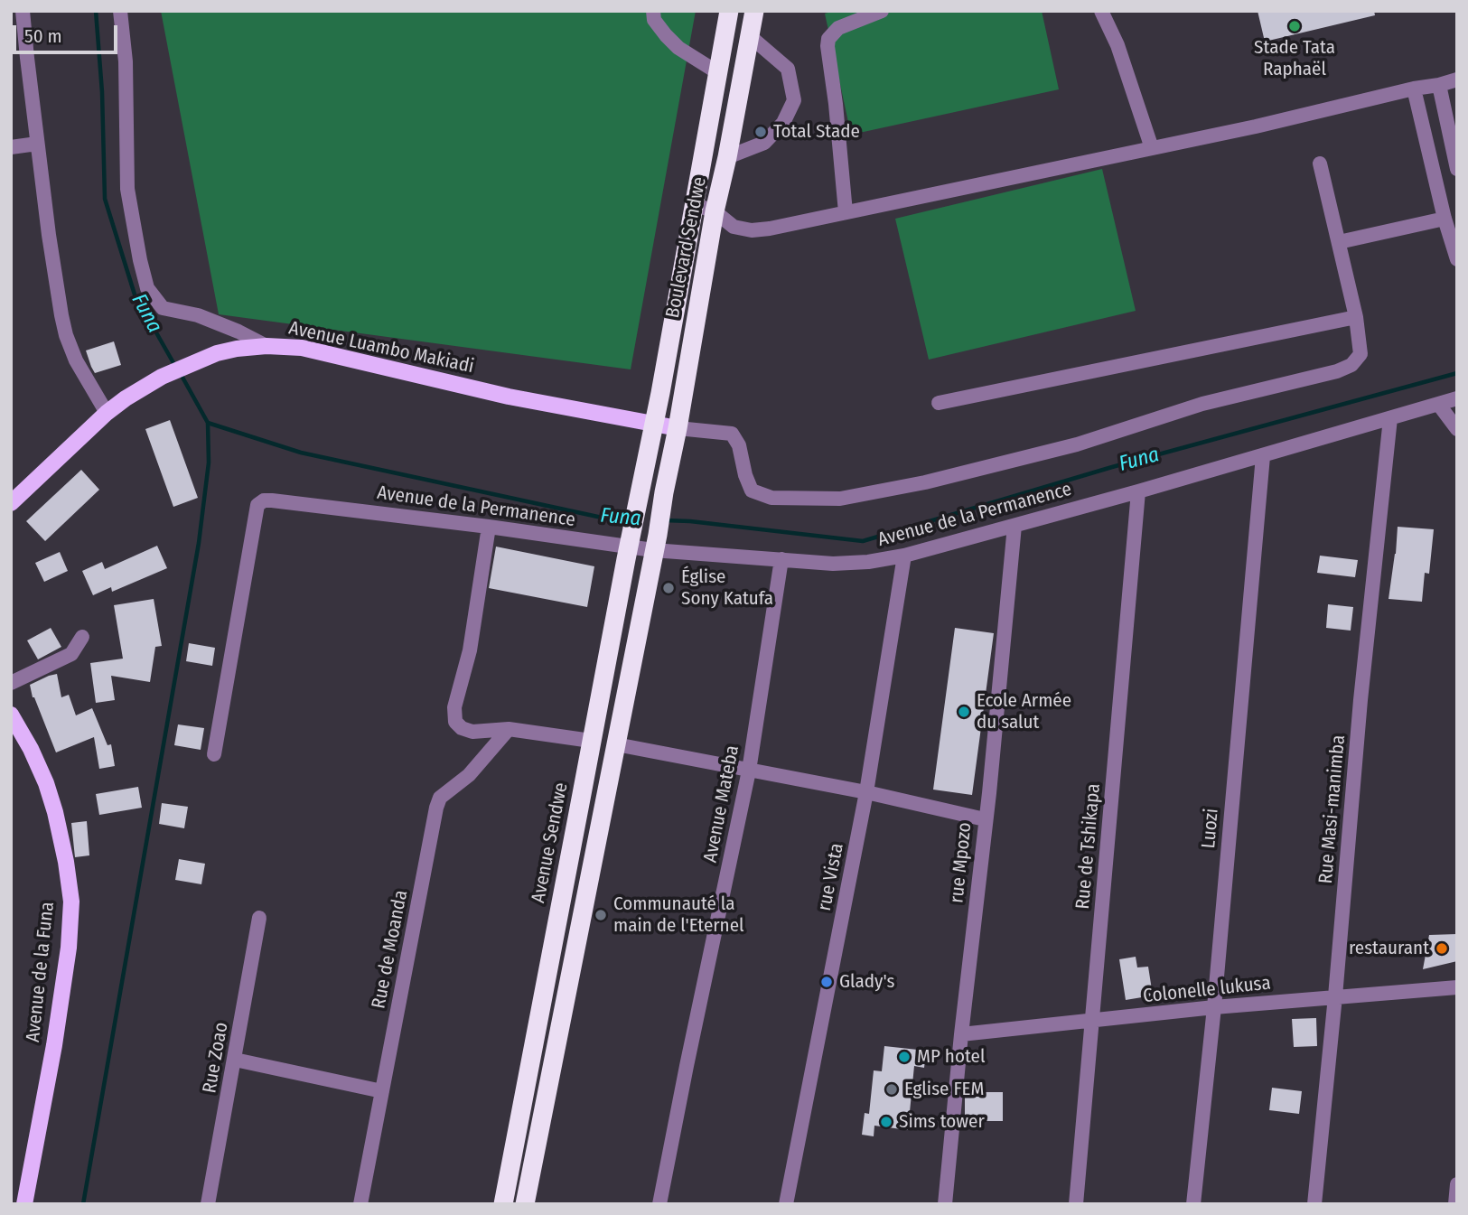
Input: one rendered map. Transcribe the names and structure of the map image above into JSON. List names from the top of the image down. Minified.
{"streets":{"highway":["Boulevard Sendwe","Avenue Sendwe"],"main road":["Avenue Luambo Makiadi","Avenue de la Funa"],"street":["Avenue de la Permanence","Avenue Mateba","Rue Masi-manimba","Luozi","Rue de Tshikapa","rue Mpozo","rue Vista","Rue de Moanda","Colonelle lukusa","Rue Zoao"]},"crossings":[["Boulevard Sendwe","Avenue Luambo Makiadi"],["Boulevard Sendwe","Avenue de la Permanence"],["Boulevard Sendwe","Avenue Sendwe"],["Avenue de la Permanence","Avenue Mateba"],["Avenue de la Permanence","Rue Masi-manimba"],["Avenue de la Permanence","Luozi"],["Avenue de la Permanence","Avenue Sendwe"],["Avenue de la Permanence","Rue de Tshikapa"],["Avenue de la Permanence","rue Mpozo"],["Avenue de la Permanence","rue Vista"],["Rue Masi-manimba","Colonelle lukusa"],["Luozi","Colonelle lukusa"],["Rue de Tshikapa","Colonelle lukusa"],["rue Mpozo","Colonelle lukusa"]],"water":["Funa"],"places":["Stade Tata Raphaël","Total Stade","Église Sony Katufa","Ecole Armée du salut","Communauté la main de l'Eternel","restaurant","Glady's","MP hotel","Eglise FEM","Sims tower"],"scale_bar":"50 m"}
